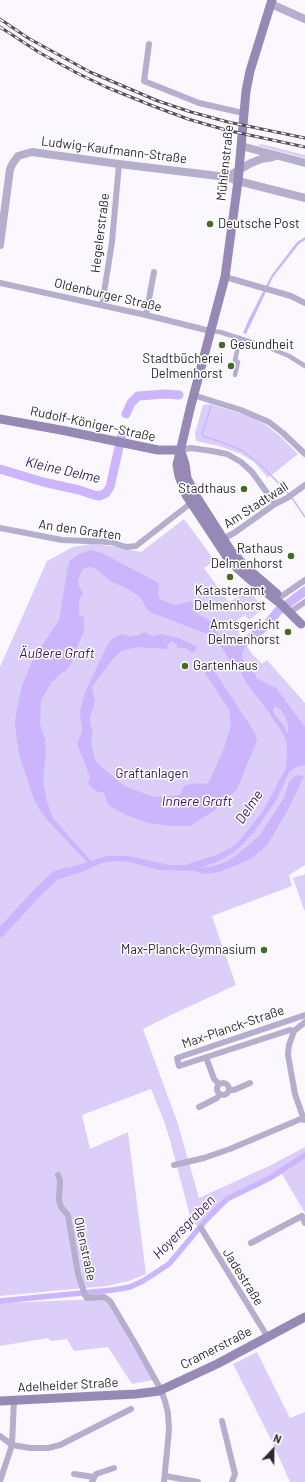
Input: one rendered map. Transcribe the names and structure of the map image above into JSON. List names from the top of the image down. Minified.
{"streets":{"main road":["Mühlenstraße","Rudolf-Königer-Straße","Cramerstraße","Adelheider Straße"],"street":["Ludwig-Kaufmann-Straße","Hegelerstraße","Oldenburger Straße","Am Stadtwall","An den Graften","Max-Planck-Straße","Ollenstraße","Jadestraße"]},"crossings":[["Ludwig-Kaufmann-Straße","Mühlenstraße"],["Ludwig-Kaufmann-Straße","Hegelerstraße"],["Mühlenstraße","Oldenburger Straße"],["Mühlenstraße","Rudolf-Königer-Straße"],["Mühlenstraße","Am Stadtwall"],["Mühlenstraße","An den Graften"],["Hegelerstraße","Oldenburger Straße"],["Ollenstraße","Cramerstraße"],["Jadestraße","Cramerstraße"],["Cramerstraße","Adelheider Straße"]],"water":["Kleine Delme","Äußere Graft","Innere Graft","Delme","Hoyersgraben"],"parks":["Graftanlagen"],"places":["Deutsche Post","Gesundheit","Stadtbücherei Delmenhorst","Stadthaus","Rathaus Delmenhorst","Katasteramt Delmenhorst","Amtsgericht Delmenhorst","Gartenhaus","Max-Planck-Gymnasium"],"north":"top"}
